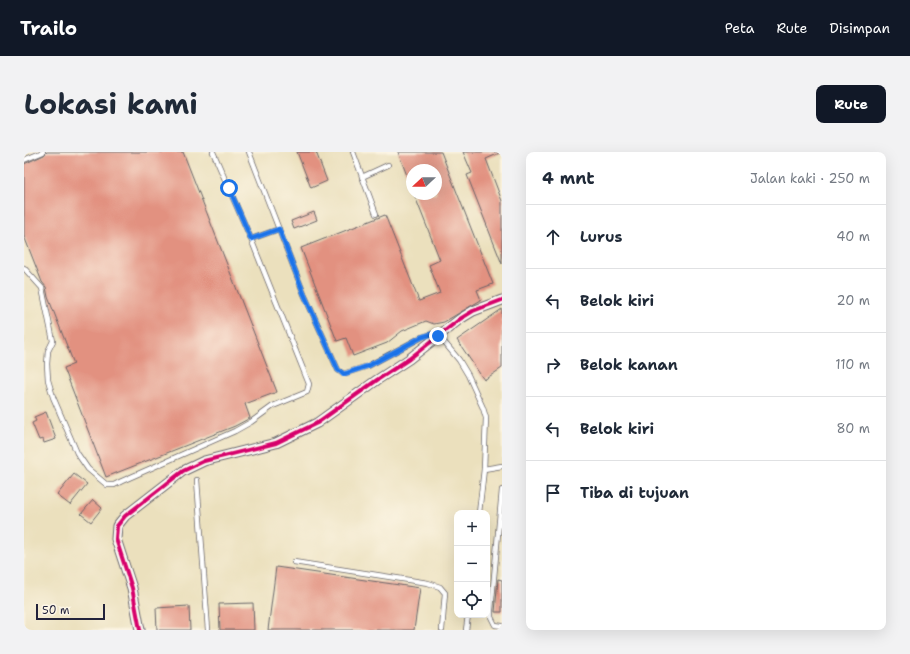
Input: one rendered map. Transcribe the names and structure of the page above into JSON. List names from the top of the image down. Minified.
{"scale_bar":"50 m","north":"left","page":{"header":"Trailo","nav":["Peta","Rute","Disimpan"],"title":"Lokasi kami","buttons":"Rute","heading":["4 mnt","Jalan kaki · 250 m"],"list":[["Lurus","40 m"],["Belok kiri","20 m"],["Belok kanan","110 m"],["Belok kiri","80 m"],"Tiba di tujuan"],"map_buttons":["+","−"],"scale":"50 m"}}
